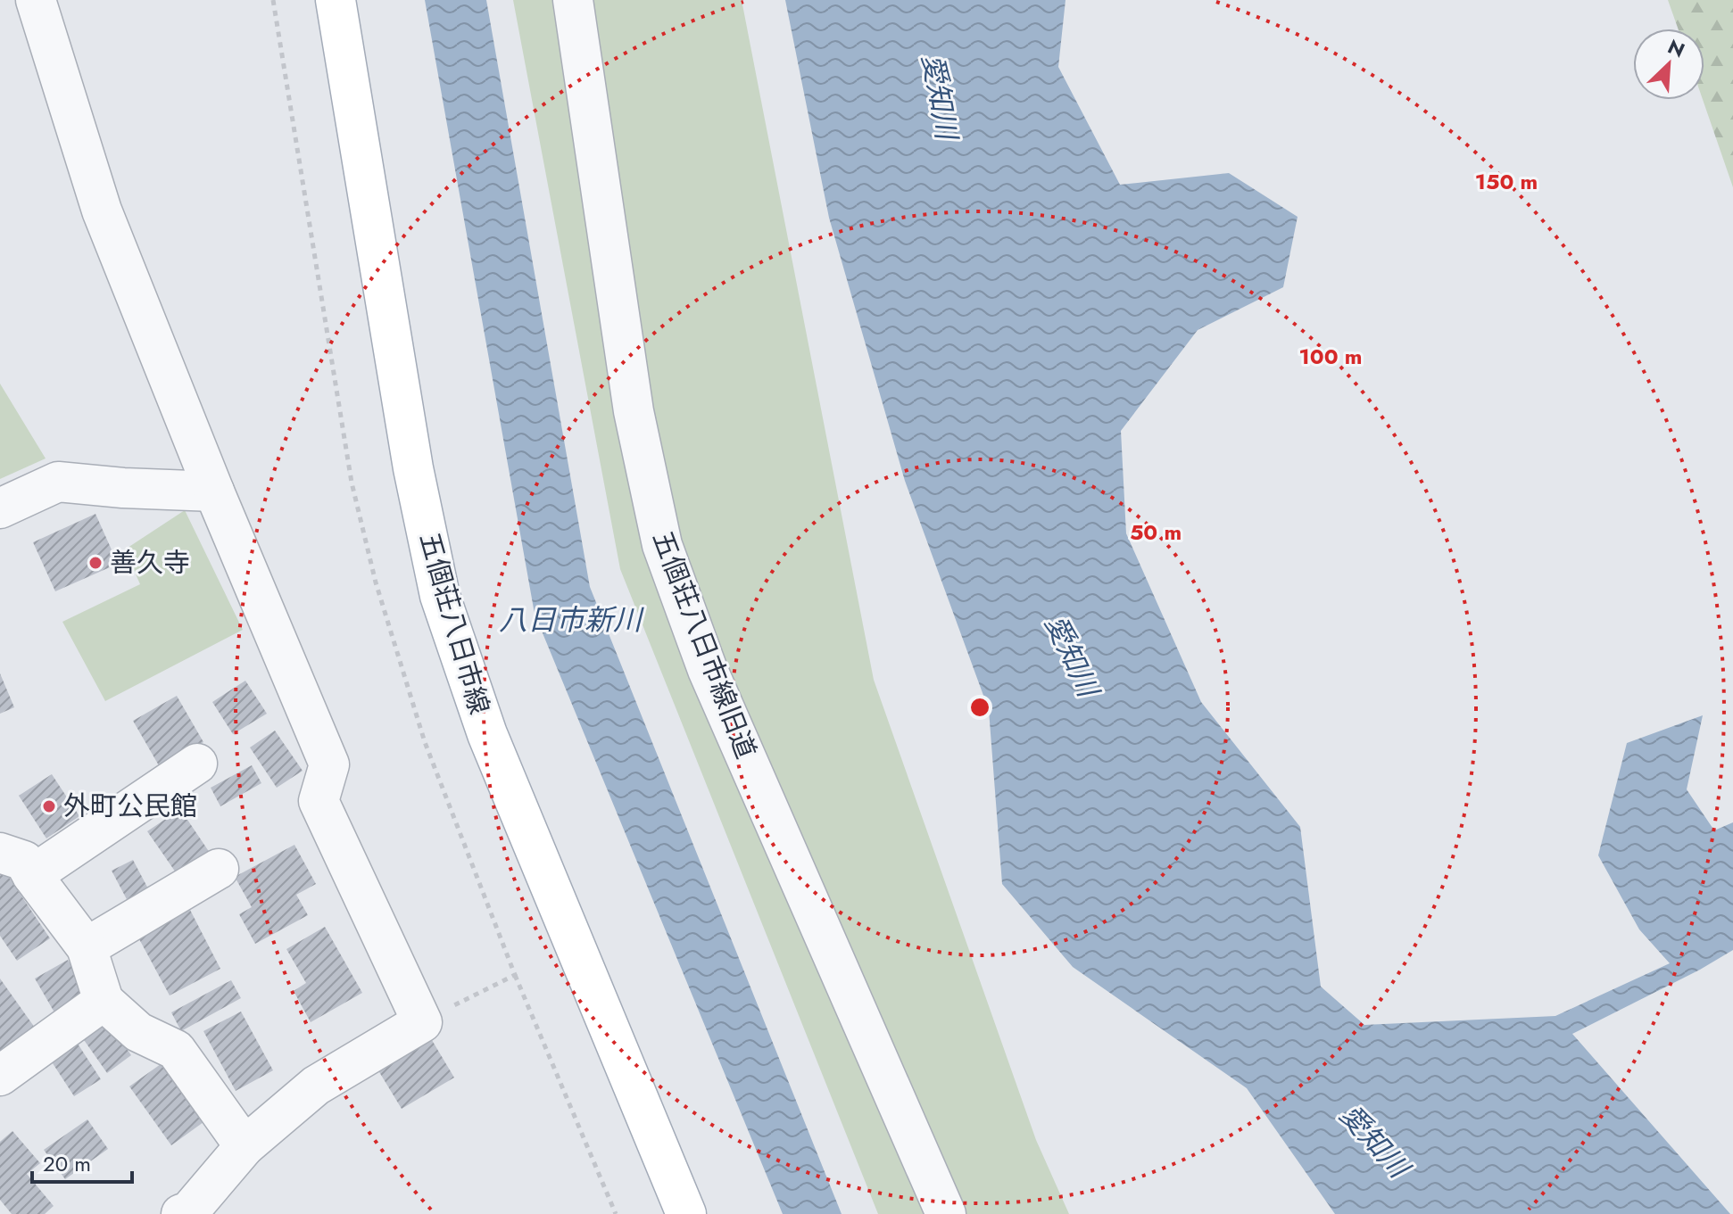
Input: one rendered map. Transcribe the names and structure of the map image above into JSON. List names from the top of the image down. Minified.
{"streets":{"main road":["五個荘八日市線"],"street":["五個荘八日市線旧道"]},"water":["愛知川","八日市新川"],"places":["善久寺","外町公民館"],"scale_bar":"20 m","north":"top right","rings":["150 m","100 m","50 m"]}
